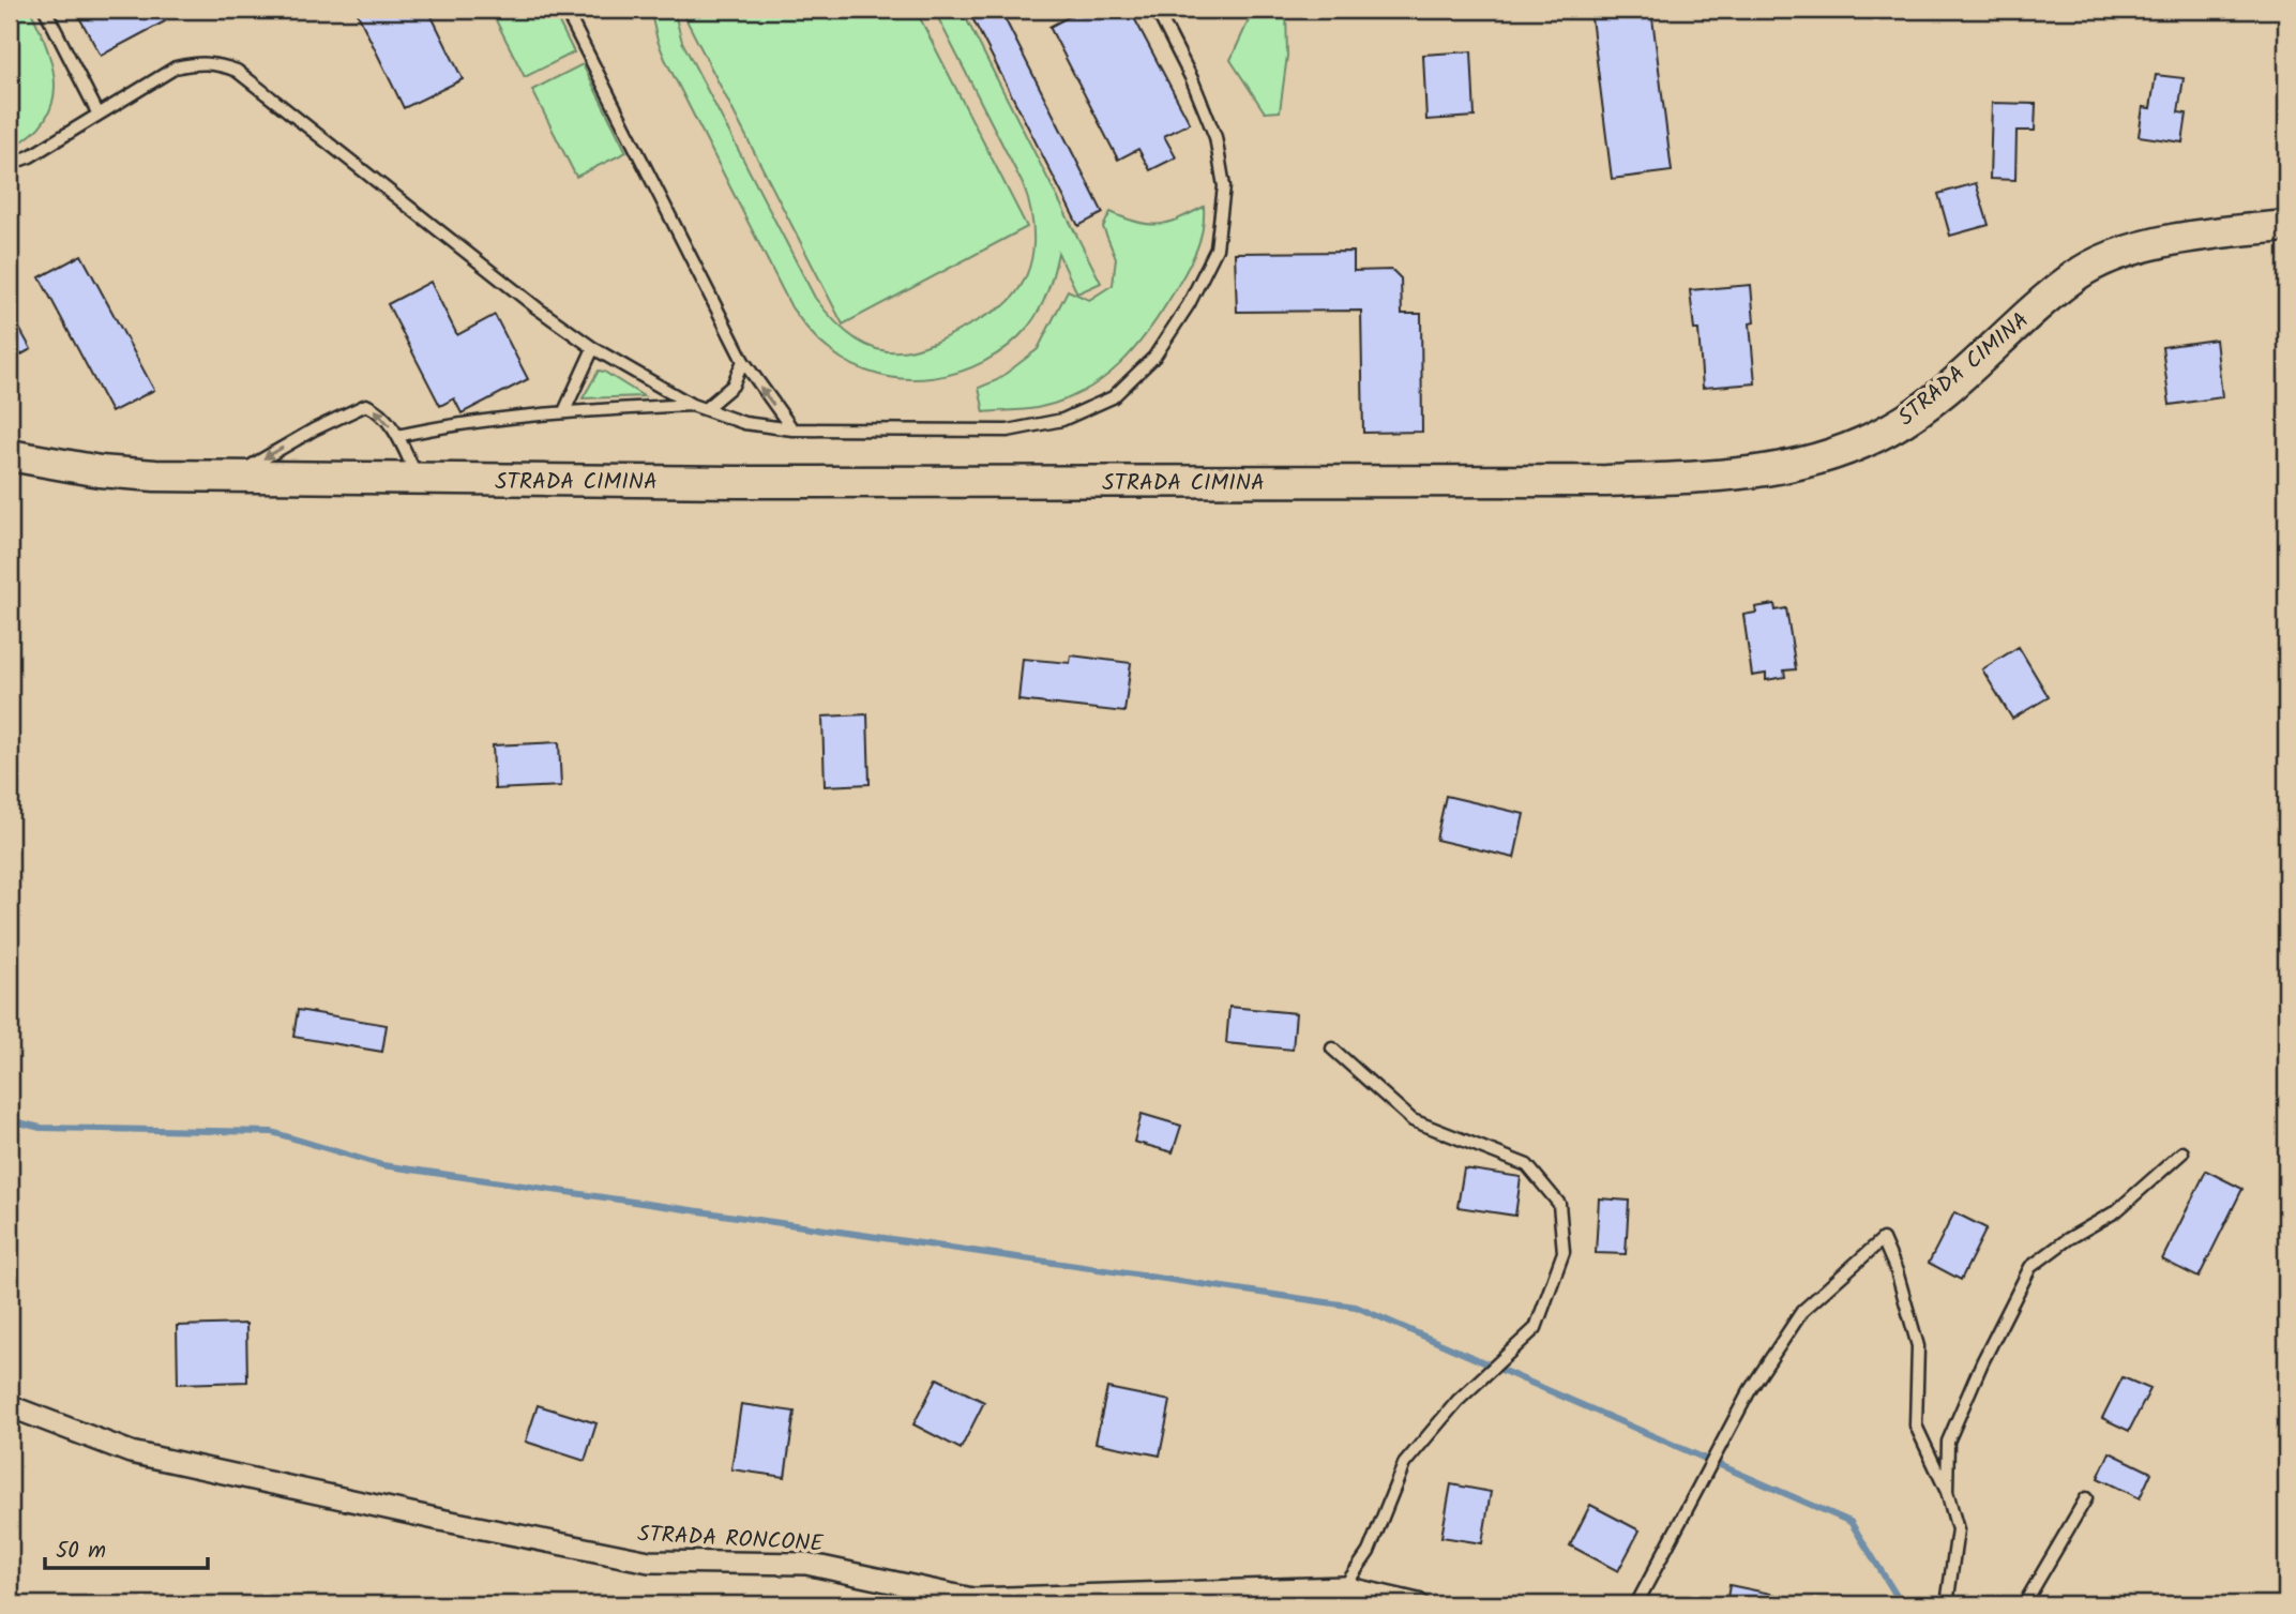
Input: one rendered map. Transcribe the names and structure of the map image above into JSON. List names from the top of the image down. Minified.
{"streets":{"main road":["STRADA CIMINA"],"street":["STRADA RONCONE"]},"scale_bar":"50 m"}
